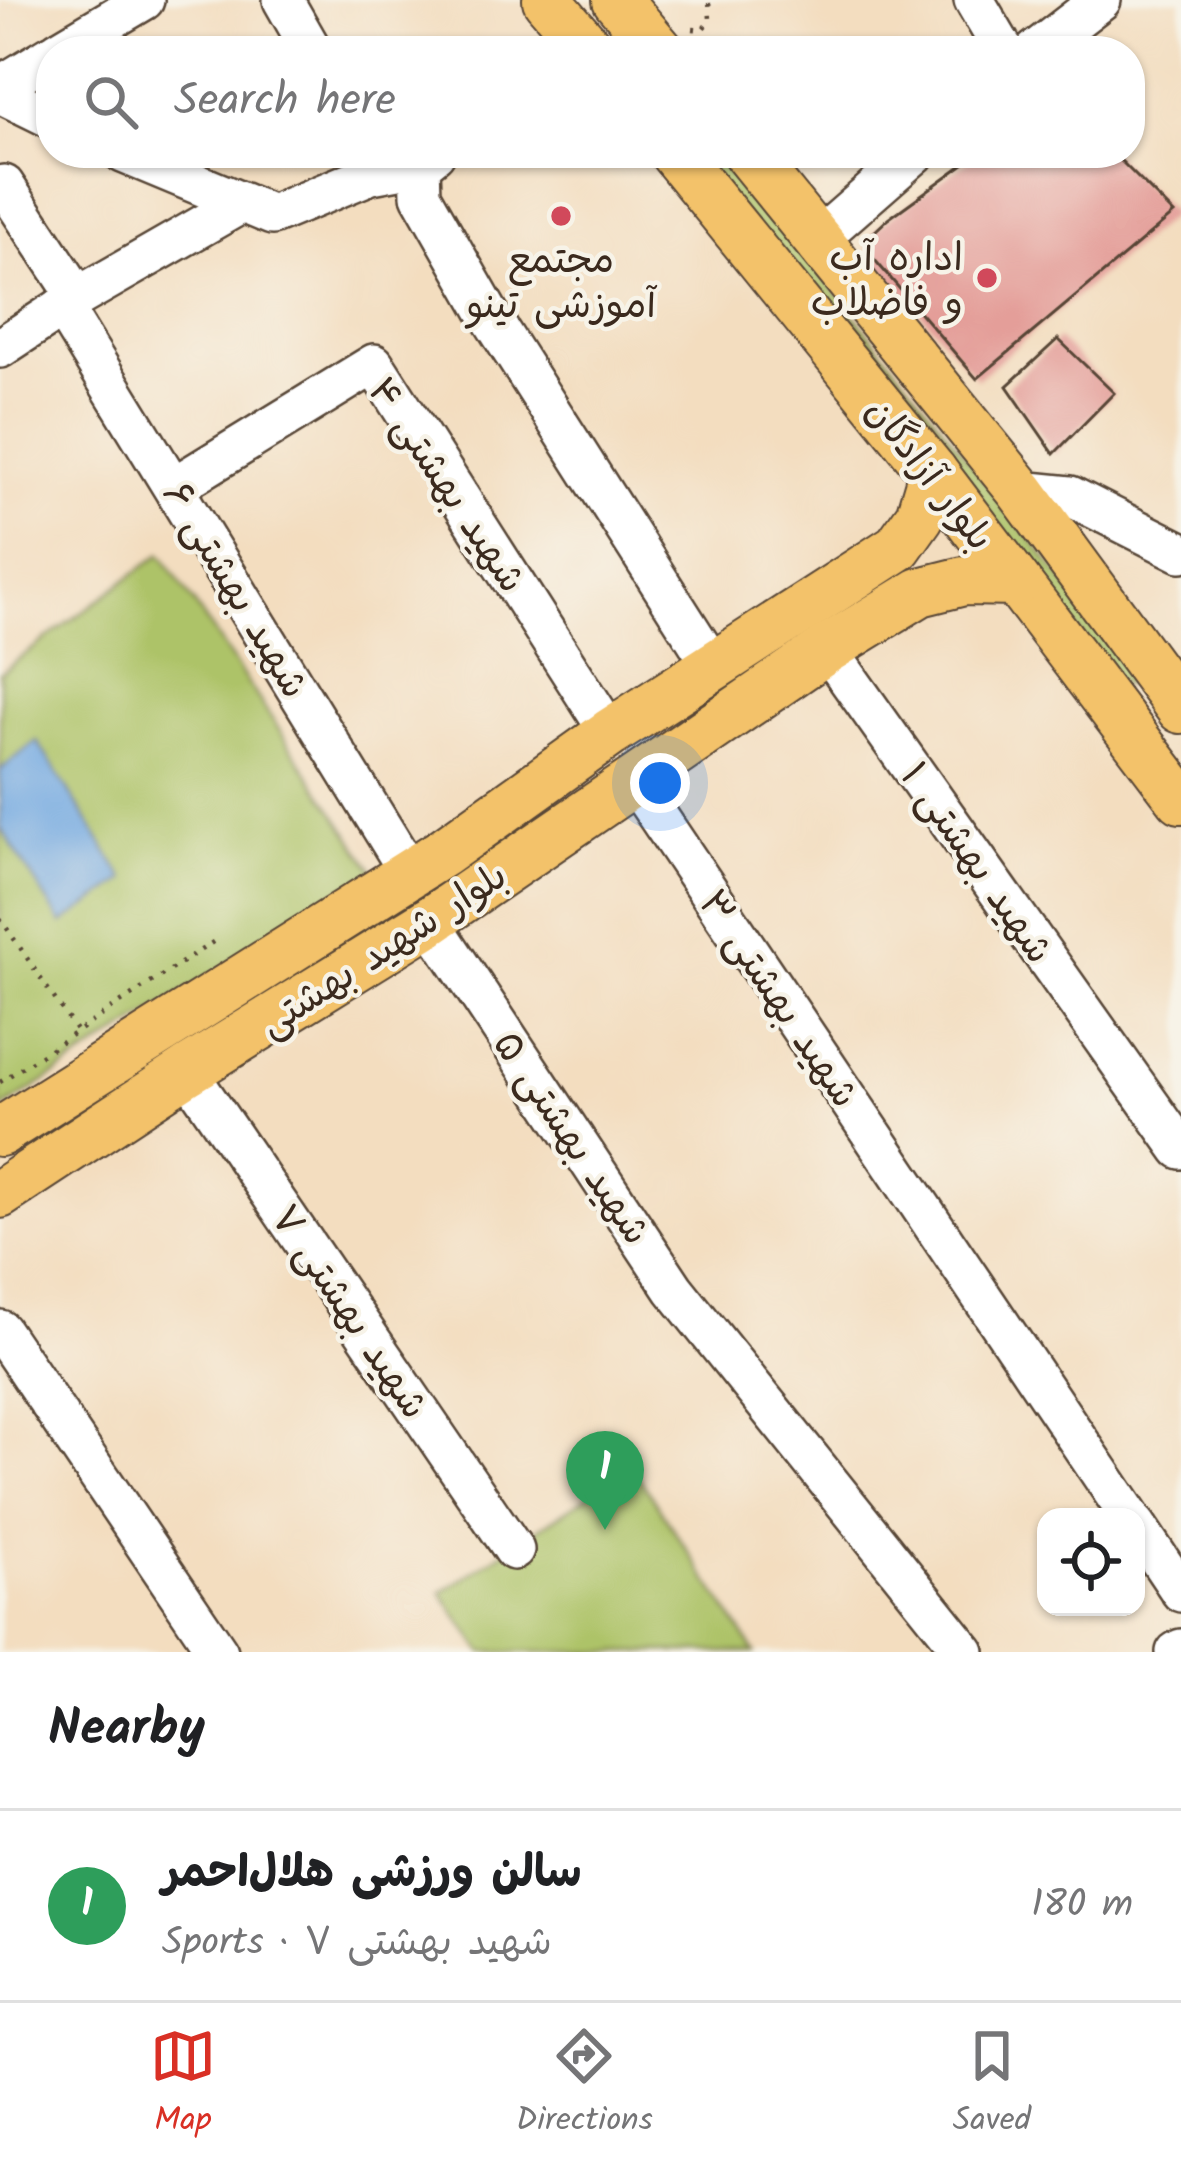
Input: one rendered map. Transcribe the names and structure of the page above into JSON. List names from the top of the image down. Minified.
{"streets":{"main road":["بلوار آزادگان","بلوار شهید بهشتی"],"street":["شهید بهشتی ۴","شهید بهشتی ۶","شهید بهشتی ۱","شهید بهشتی ۳","شهید بهشتی ۵","شهید بهشتی ۷"]},"crossings":[["بلوار آزادگان","بلوار شهید بهشتی"],["شهید بهشتی ۴","شهید بهشتی ۶"],["شهید بهشتی ۴","بلوار شهید بهشتی"],["شهید بهشتی ۶","بلوار شهید بهشتی"],["شهید بهشتی ۱","بلوار شهید بهشتی"],["بلوار شهید بهشتی","شهید بهشتی ۳"],["بلوار شهید بهشتی","شهید بهشتی ۵"],["بلوار شهید بهشتی","شهید بهشتی ۷"]],"places":["مجتمع آموزشی تینو","اداره آب و فاضلاب"],"page":{"search":"Search here","pins":"1","heading":"Nearby","list":[{"mark":"1","name":"سالن ورزشی هلال‌احمر","note":"Sports · شهید بهشتی ۷","value":"180 m"}],"nav":["Map","Directions","Saved"]}}
